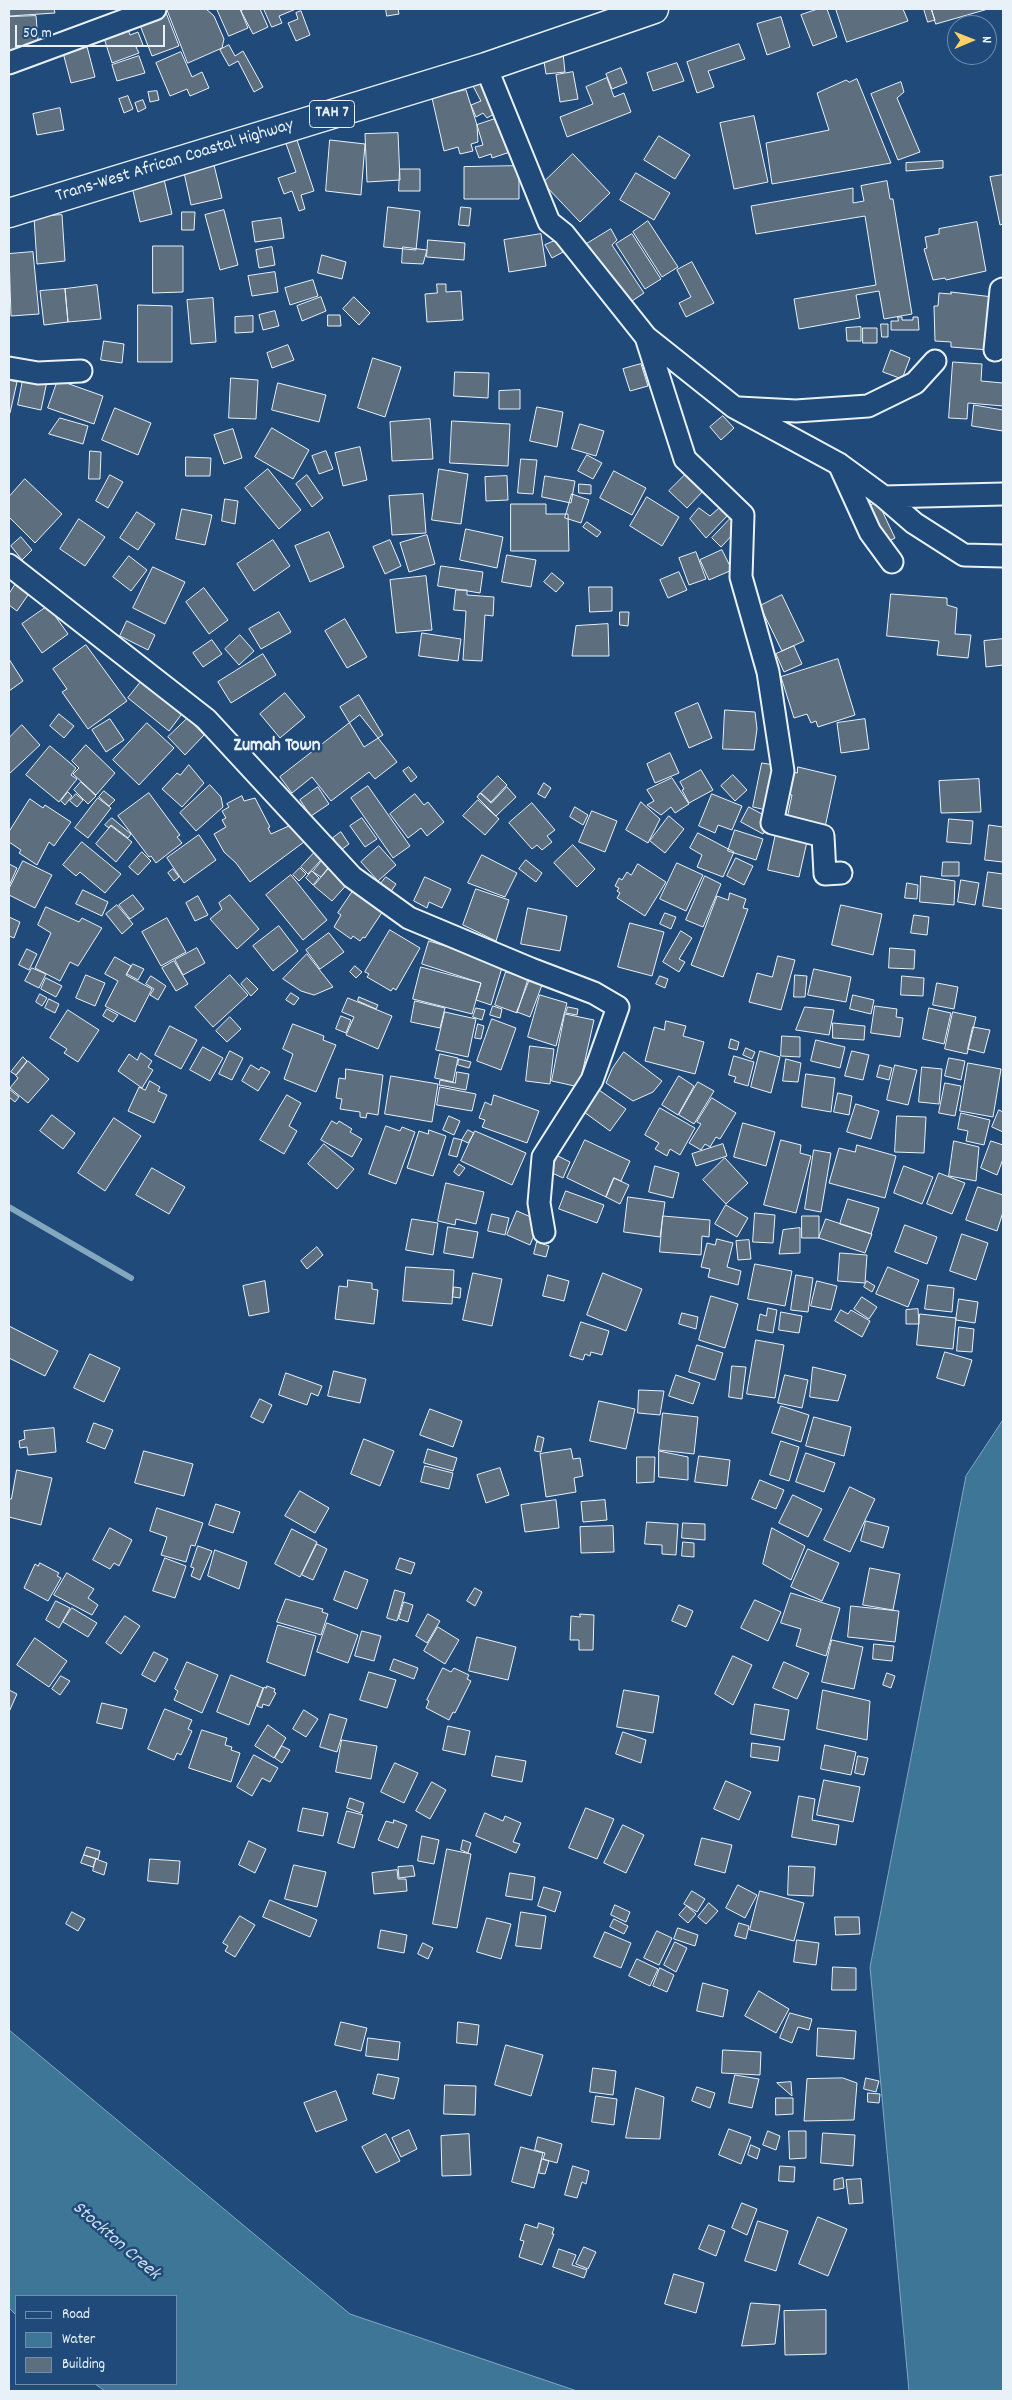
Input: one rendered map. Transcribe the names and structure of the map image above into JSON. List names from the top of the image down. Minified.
{"streets":{"highway":["TAH 7","Trans-West African Coastal Highway"]},"districts":["Zumah Town"],"water":["Stockton Creek"],"legend":["Road","Water","Building"],"scale_bar":"50 m","north":"right"}
